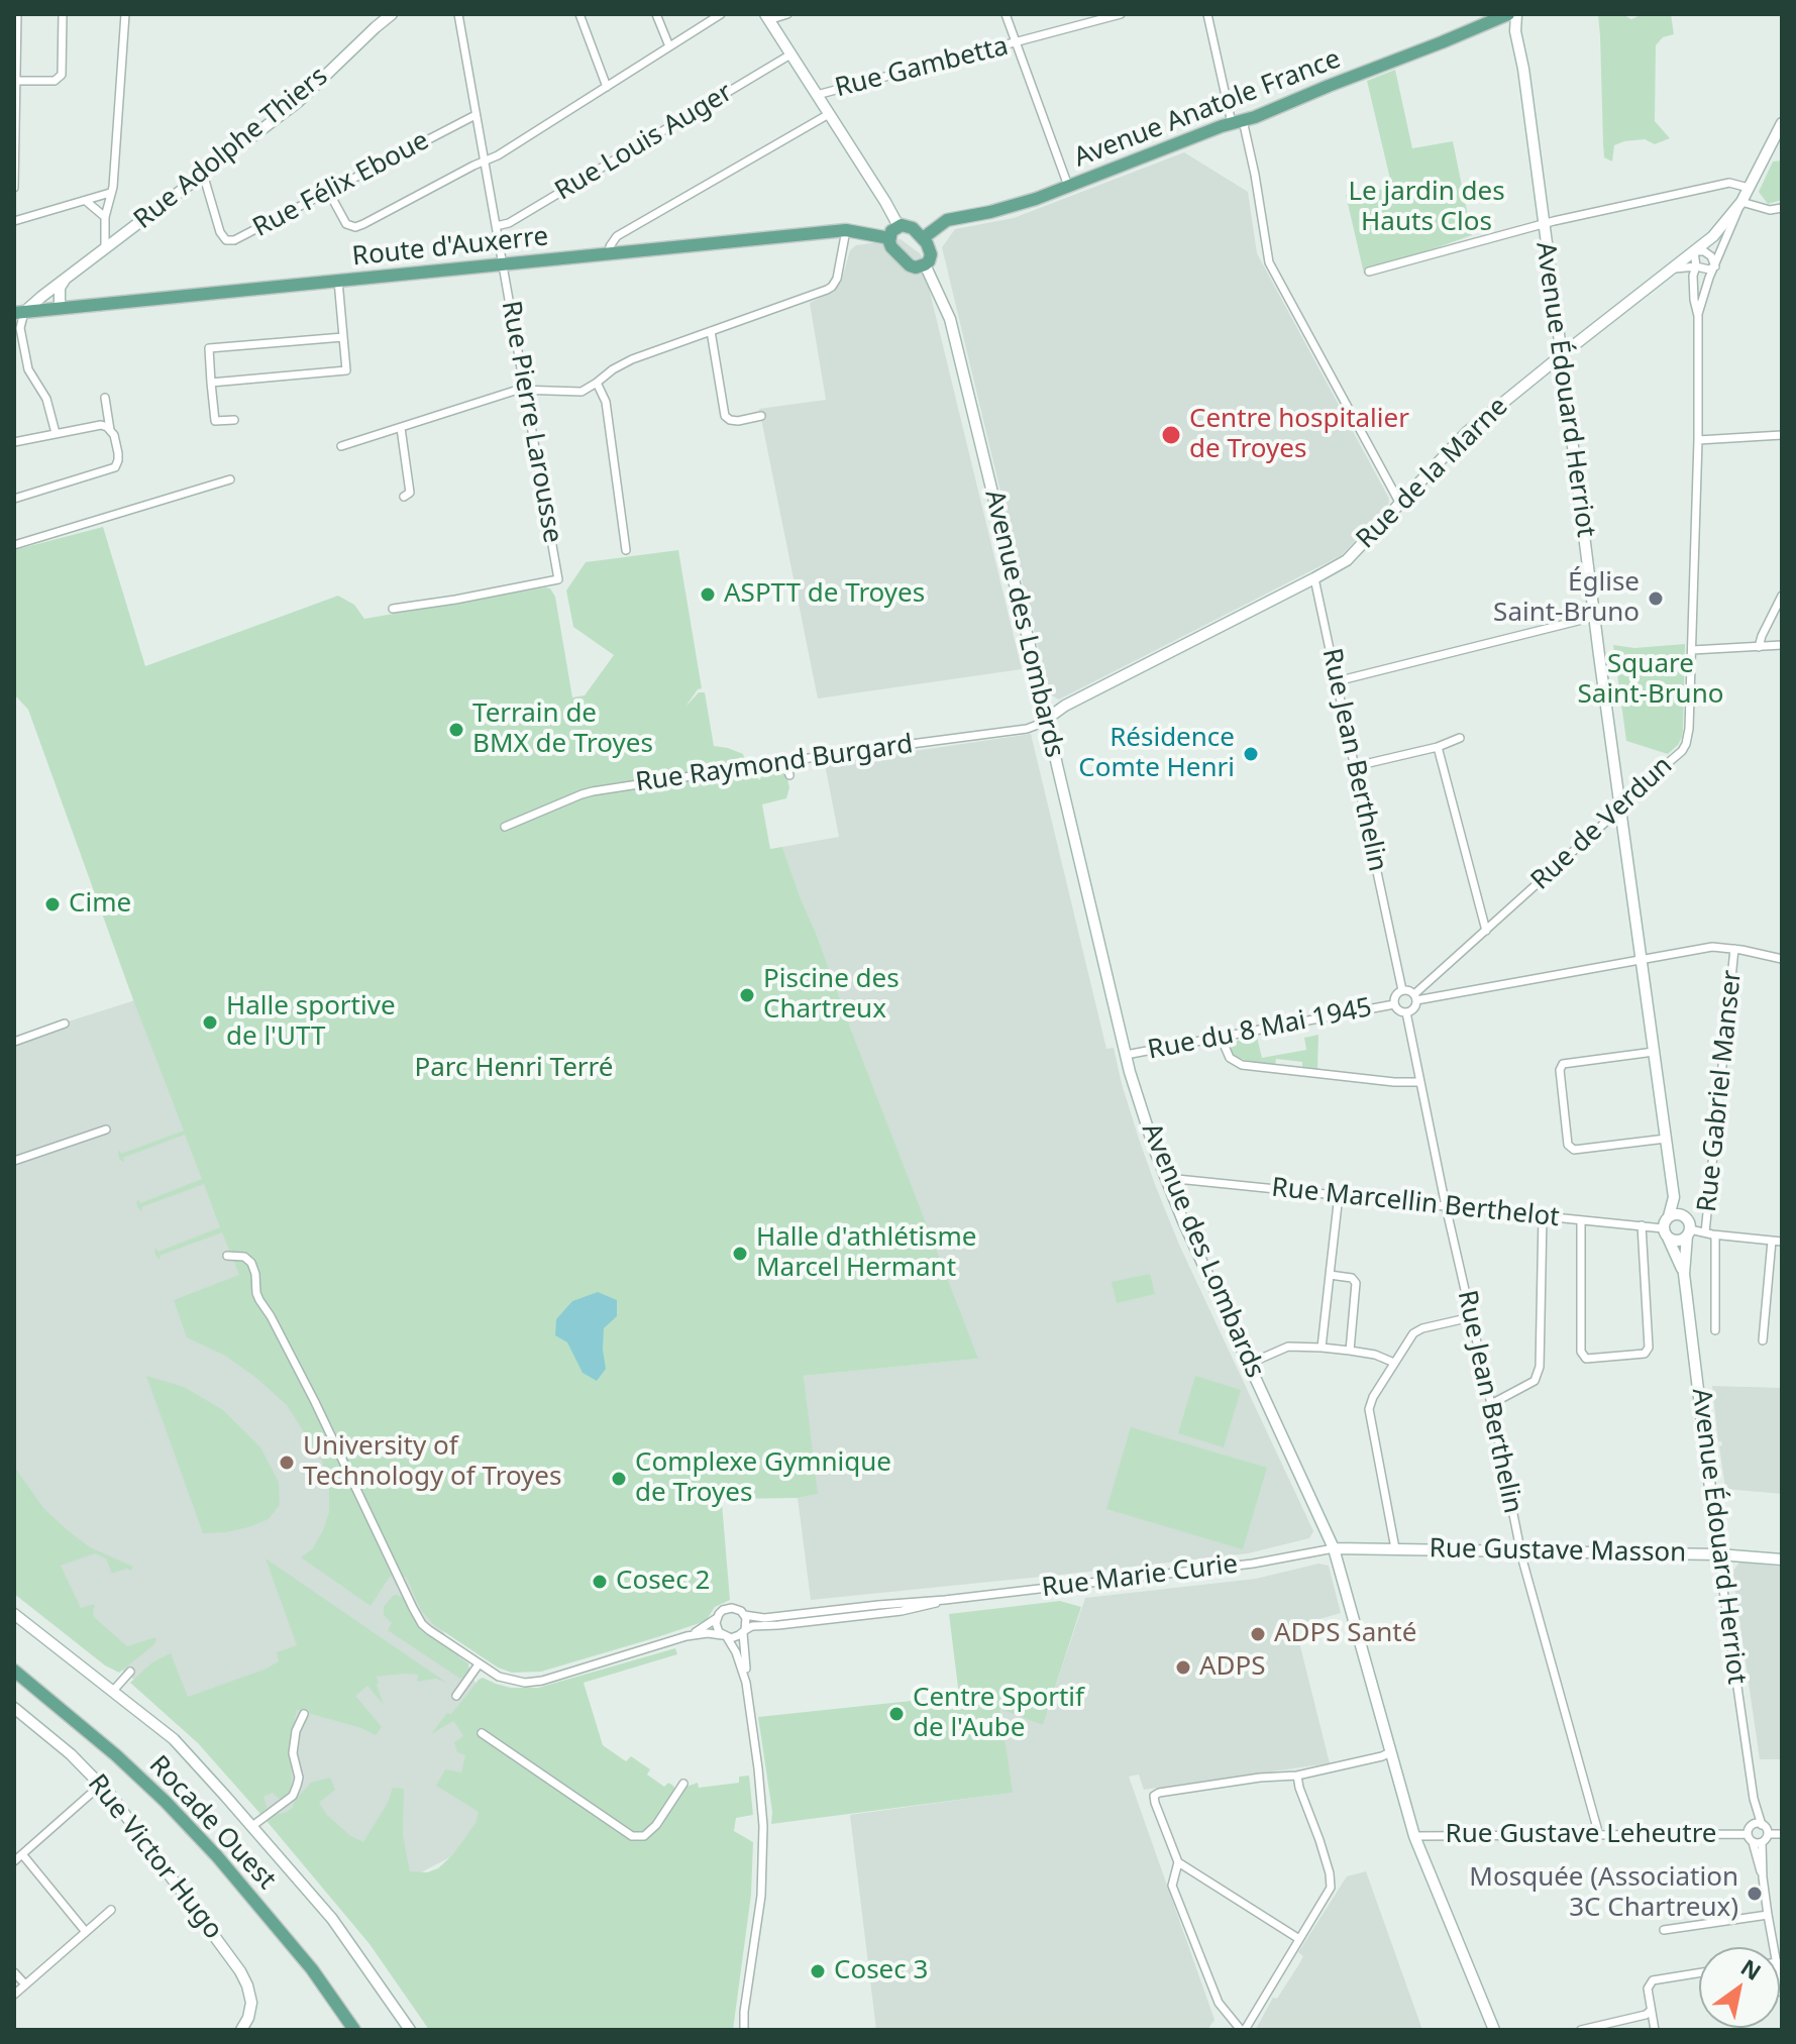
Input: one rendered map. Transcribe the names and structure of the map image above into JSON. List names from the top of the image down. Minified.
{"streets":{"main road":["Avenue Anatole France","Route d'Auxerre","Rocade Ouest"],"street":["Rue Gambetta","Rue Louis Auger","Rue Adolphe Thiers","Rue Félix Eboue","Avenue Édouard Herriot","Rue Pierre Larousse","Rue de la Marne","Avenue des Lombards","Rue Jean Berthelin","Rue Raymond Burgard","Rue de Verdun","Rue du 8 Mai 1945","Rue Gabriel Manser","Rue Marcellin Berthelot","Rue Gustave Masson","Rue Marie Curie","Rue Gustave Leheutre","Rue Victor Hugo"]},"crossings":[["Avenue Anatole France","Route d'Auxerre"],["Avenue Anatole France","Avenue des Lombards"],["Rue Adolphe Thiers","Rue Félix Eboue"],["Rue Adolphe Thiers","Route d'Auxerre"],["Route d'Auxerre","Rue Pierre Larousse"],["Route d'Auxerre","Avenue des Lombards"],["Avenue Édouard Herriot","Rue de la Marne"],["Avenue Édouard Herriot","Rue de Verdun"],["Avenue Édouard Herriot","Rue Marcellin Berthelot"],["Avenue Édouard Herriot","Rue Gustave Masson"],["Rue de la Marne","Avenue des Lombards"],["Rue de la Marne","Rue Jean Berthelin"],["Rue de la Marne","Rue Raymond Burgard"],["Rue de la Marne","Rue de Verdun"],["Avenue des Lombards","Rue Raymond Burgard"],["Avenue des Lombards","Rue du 8 Mai 1945"],["Avenue des Lombards","Rue Marcellin Berthelot"],["Avenue des Lombards","Rue Gustave Masson"],["Avenue des Lombards","Rue Marie Curie"],["Avenue des Lombards","Rue Gustave Leheutre"],["Rue Jean Berthelin","Rue de Verdun"],["Rue Jean Berthelin","Rue du 8 Mai 1945"],["Rue Jean Berthelin","Rue Marcellin Berthelot"],["Rue Jean Berthelin","Rue Gustave Masson"],["Rue Jean Berthelin","Rue Gustave Leheutre"],["Rue de Verdun","Rue du 8 Mai 1945"],["Rue Gustave Masson","Rue Marie Curie"]],"parks":["Le jardin des Hauts Clos","Square Saint-Bruno","Parc Henri Terré"],"places":["Centre hospitalier de Troyes","ASPTT de Troyes","Église Saint-Bruno","Terrain de BMX de Troyes","Résidence Comte Henri","Cime","Piscine des Chartreux","Halle sportive de l'UTT","Halle d'athlétisme Marcel Hermant","University of Technology of Troyes","Complexe Gymnique de Troyes","Cosec 2","ADPS Santé","ADPS","Centre Sportif de l'Aube","Mosquée (Association 3C Chartreux)","Cosec 3"],"north":"top right"}
